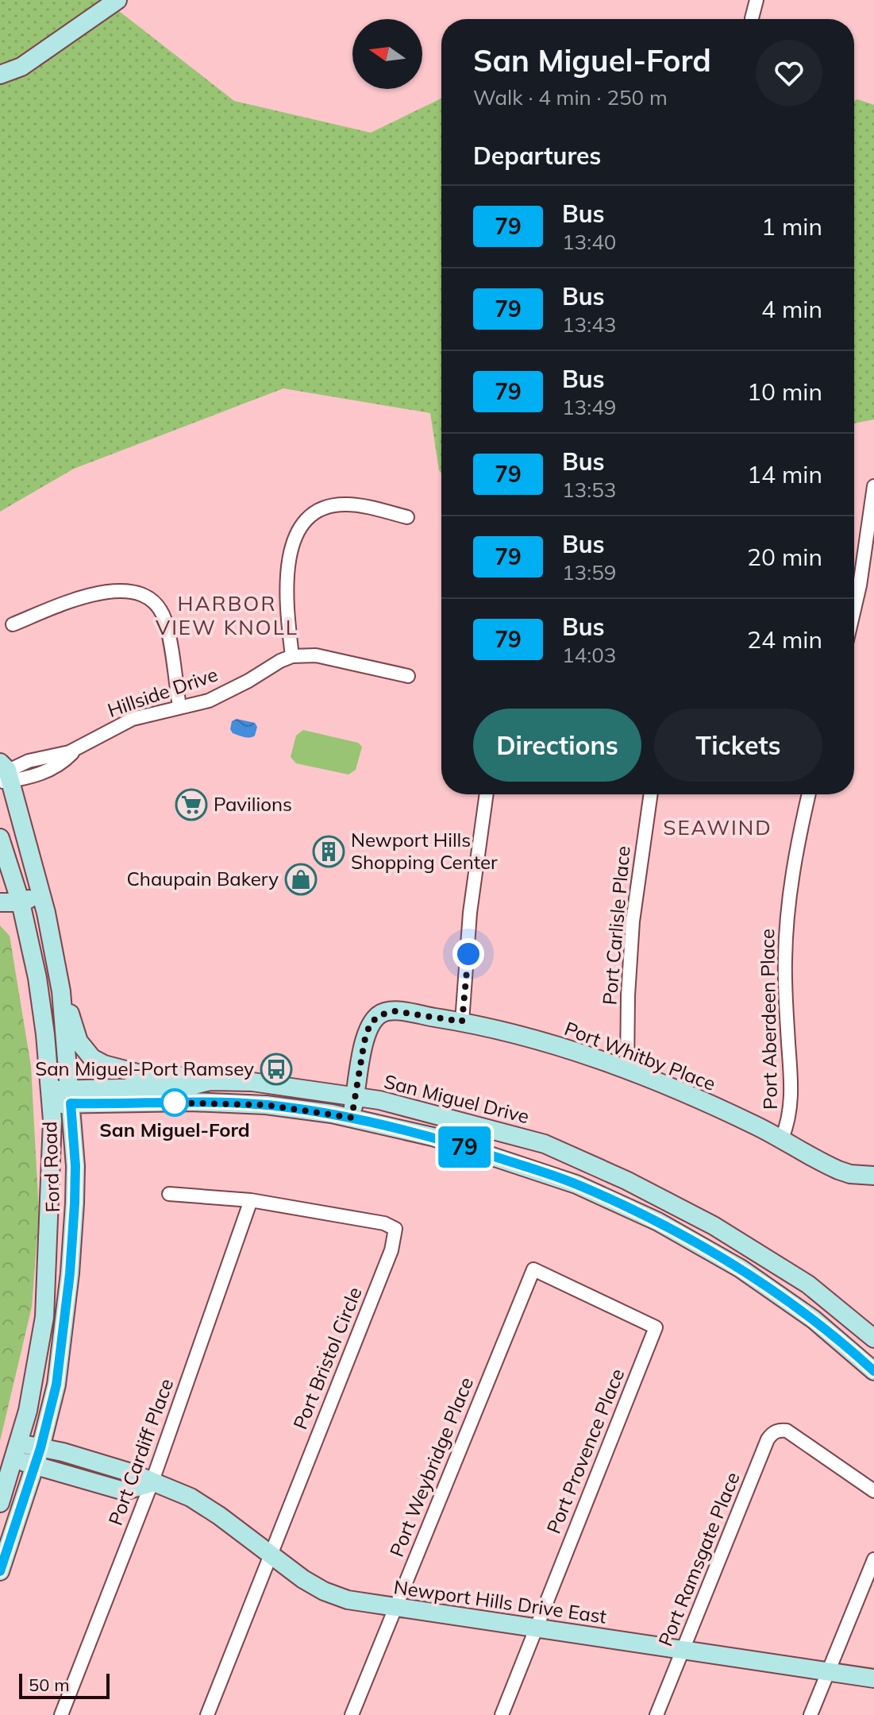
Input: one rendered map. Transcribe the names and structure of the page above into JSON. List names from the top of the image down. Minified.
{"streets":{"main road":["Port Whitby Place","San Miguel Drive","Ford Road","Newport Hills Drive East"],"street":["Hillside Drive","Port Carlisle Place","Port Aberdeen Place","Port Bristol Circle","Port Provence Place","Port Cardiff Place","Port Weybridge Place","Port Ramsgate Place"]},"crossings":[["Hillside Drive","Ford Road"],["Port Carlisle Place","Port Whitby Place"],["Port Aberdeen Place","Port Whitby Place"],["Port Whitby Place","San Miguel Drive"],["San Miguel Drive","Ford Road"],["Ford Road","Newport Hills Drive East"],["Port Bristol Circle","Port Cardiff Place"],["Port Bristol Circle","Newport Hills Drive East"],["Port Provence Place","Port Weybridge Place"],["Port Provence Place","Newport Hills Drive East"],["Port Cardiff Place","Newport Hills Drive East"],["Port Weybridge Place","Newport Hills Drive East"],["Port Ramsgate Place","Newport Hills Drive East"]],"districts":["HARBOR VIEW KNOLL","SEAWIND"],"places":{"supermarket":["Pavilions"],"building":["Newport Hills Shopping Center"],"shop":["Chaupain Bakery"],"bus stop":["San Miguel-Port Ramsey"],"other":["San Miguel-Ford"]},"lines":["bus line 79"],"scale_bar":"50 m","north":"left","page":{"on_map":"79","heading":[["San Miguel-Ford","Walk · 4 min · 250 m"],"Departures"],"list":[{"mark":"79","name":"Bus","note":"13:40","value":"1 min"},{"mark":"79","name":"Bus","note":"13:43","value":"4 min"},{"mark":"79","name":"Bus","note":"13:49","value":"10 min"},{"mark":"79","name":"Bus","note":"13:53","value":"14 min"},{"mark":"79","name":"Bus","note":"13:59","value":"20 min"},{"mark":"79","name":"Bus","note":"14:03","value":"24 min"}],"buttons":["Directions","Tickets"],"scale":"50 m"}}
